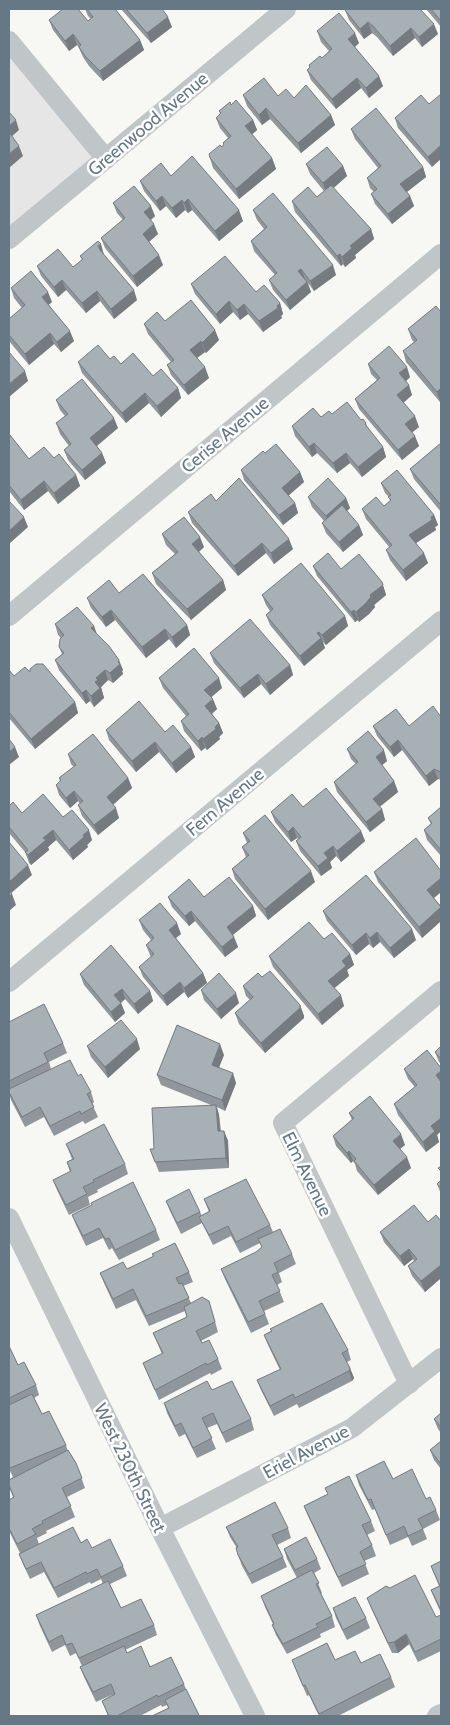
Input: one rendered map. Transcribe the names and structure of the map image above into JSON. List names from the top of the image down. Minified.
{"streets":{"street":["Greenwood Avenue","Cerise Avenue","Fern Avenue","Elm Avenue","Eriel Avenue","West 230th Street"]},"crossings":[["Elm Avenue","Eriel Avenue"],["Eriel Avenue","West 230th Street"]]}
